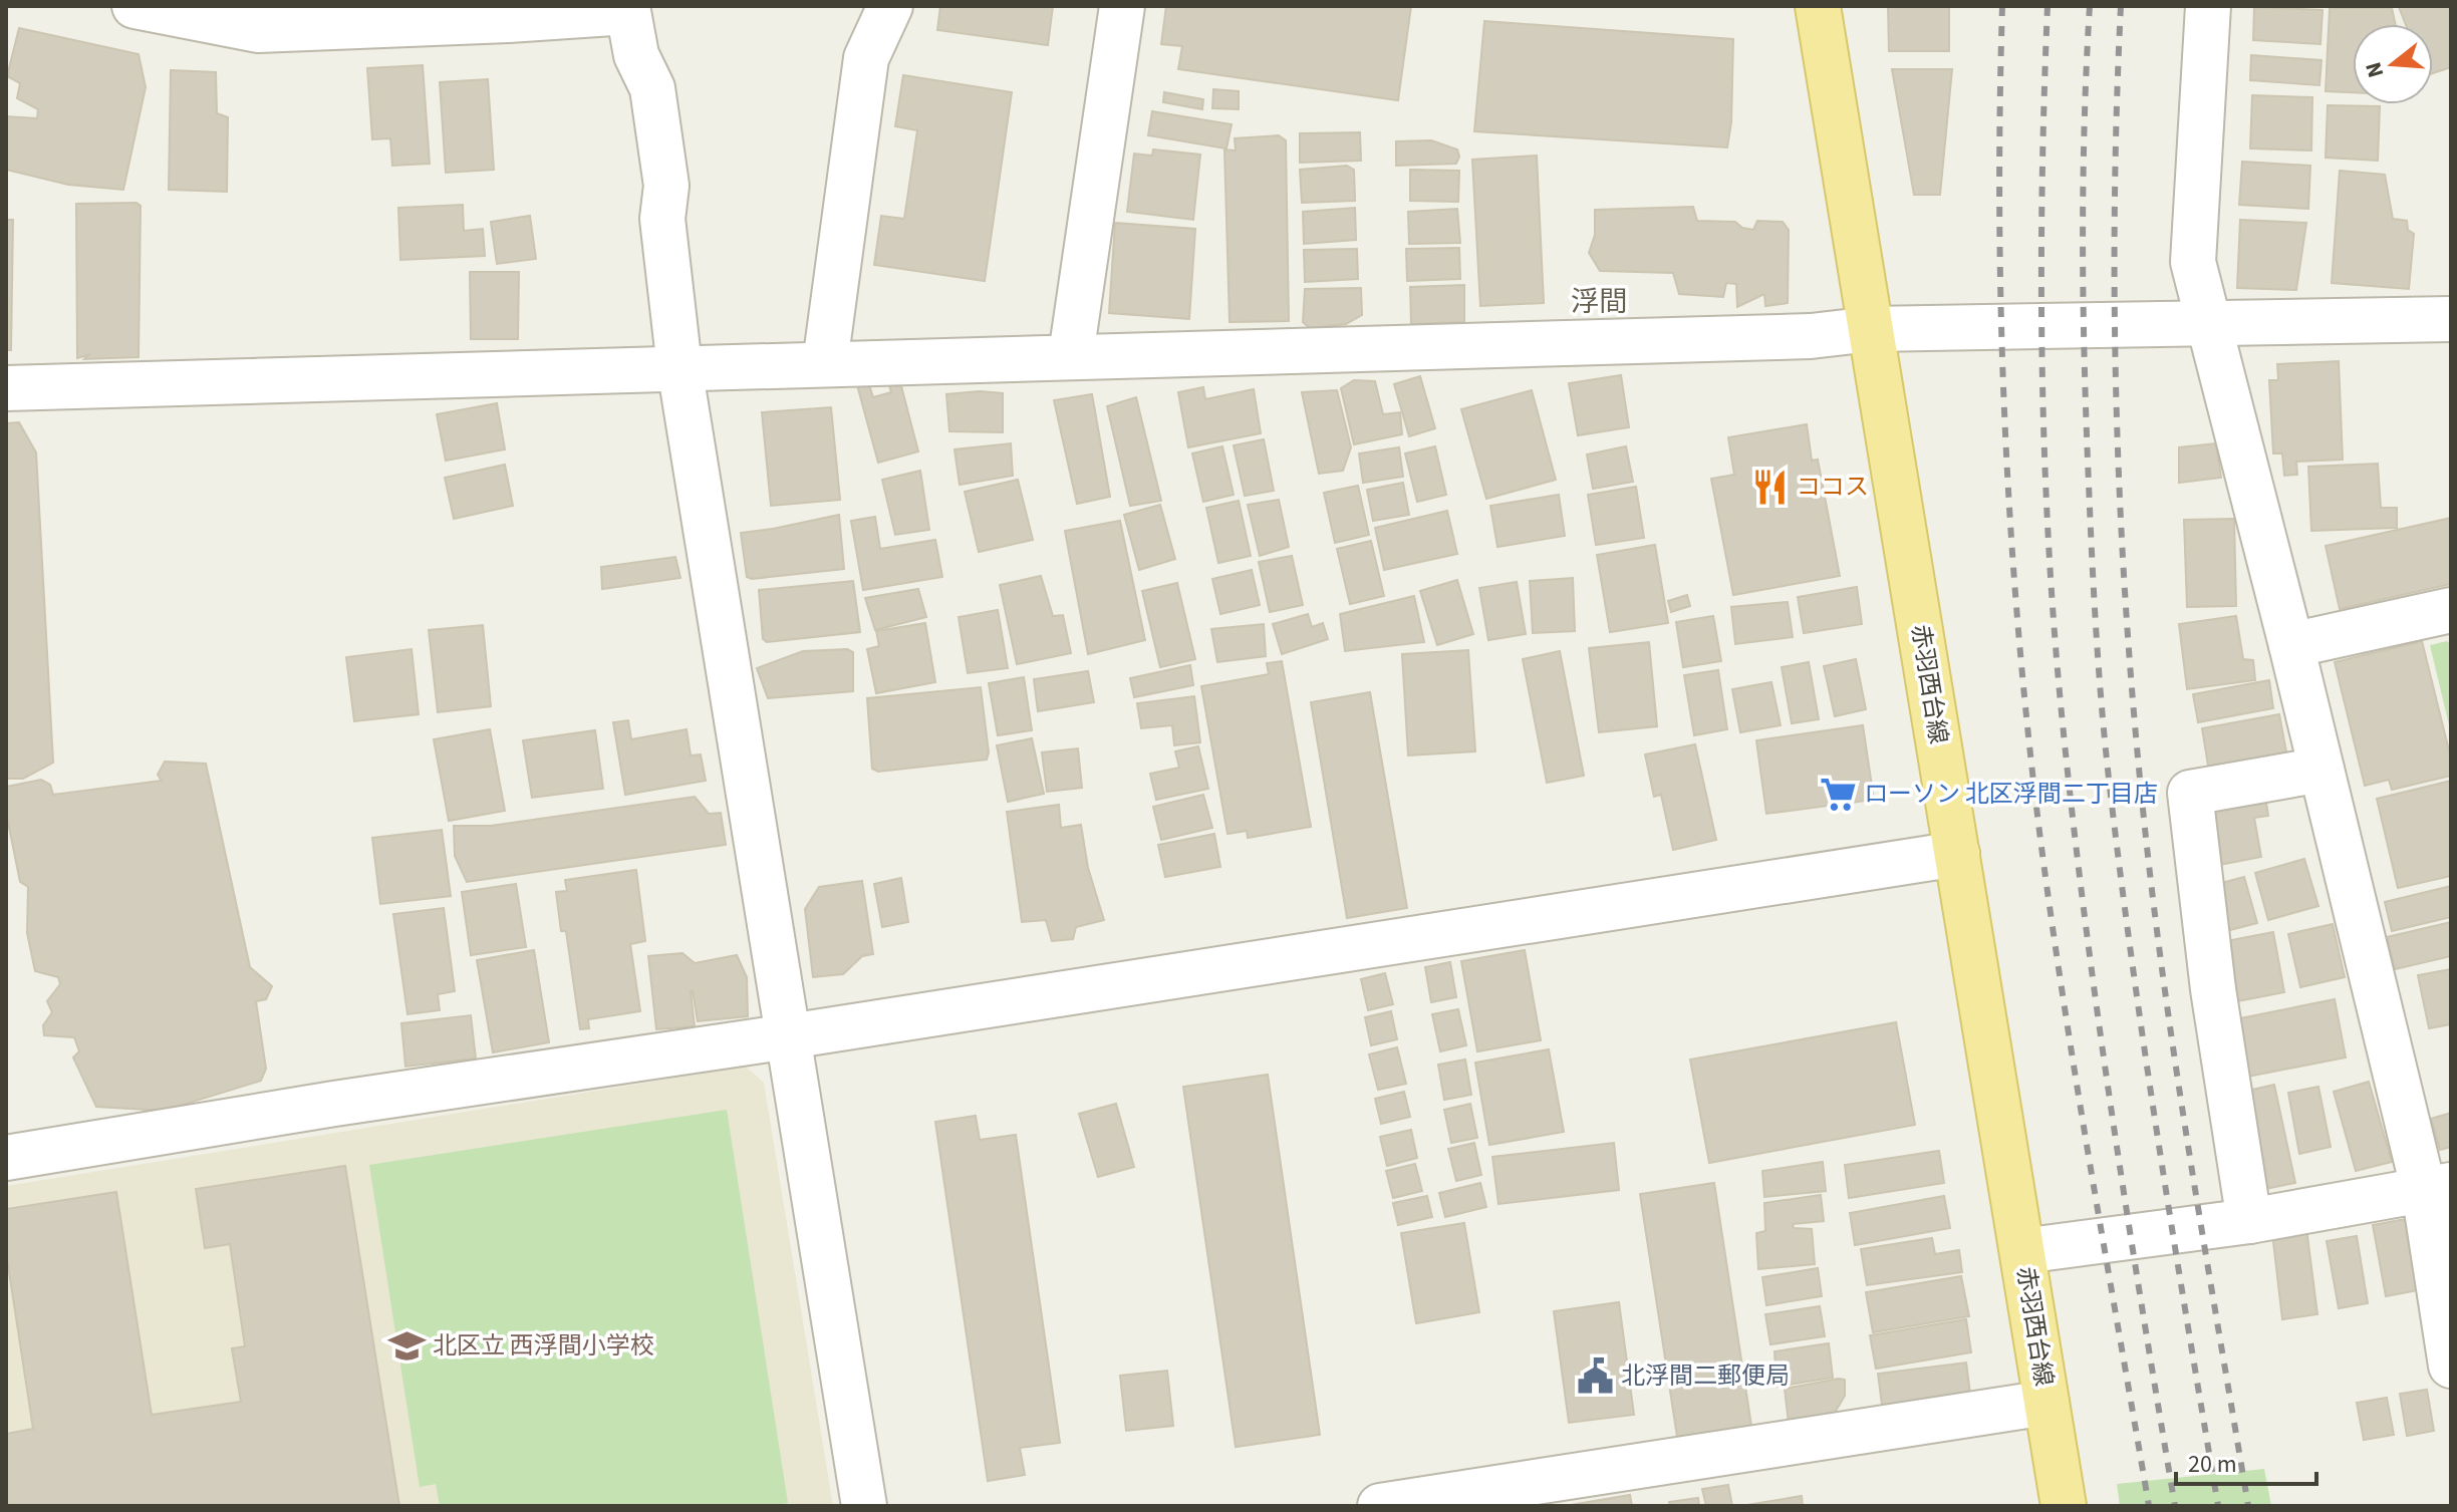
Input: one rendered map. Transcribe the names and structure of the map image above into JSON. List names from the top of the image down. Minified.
{"streets":{"main road":["赤羽西台線"]},"districts":["浮間"],"places":{"restaurant":["ココス"],"supermarket":["ローソン 北区浮間二丁目店"],"school or university":["北区立 西浮間小学校"],"public building":["北浮間二郵便局"]},"scale_bar":"20 m","north":"left"}
